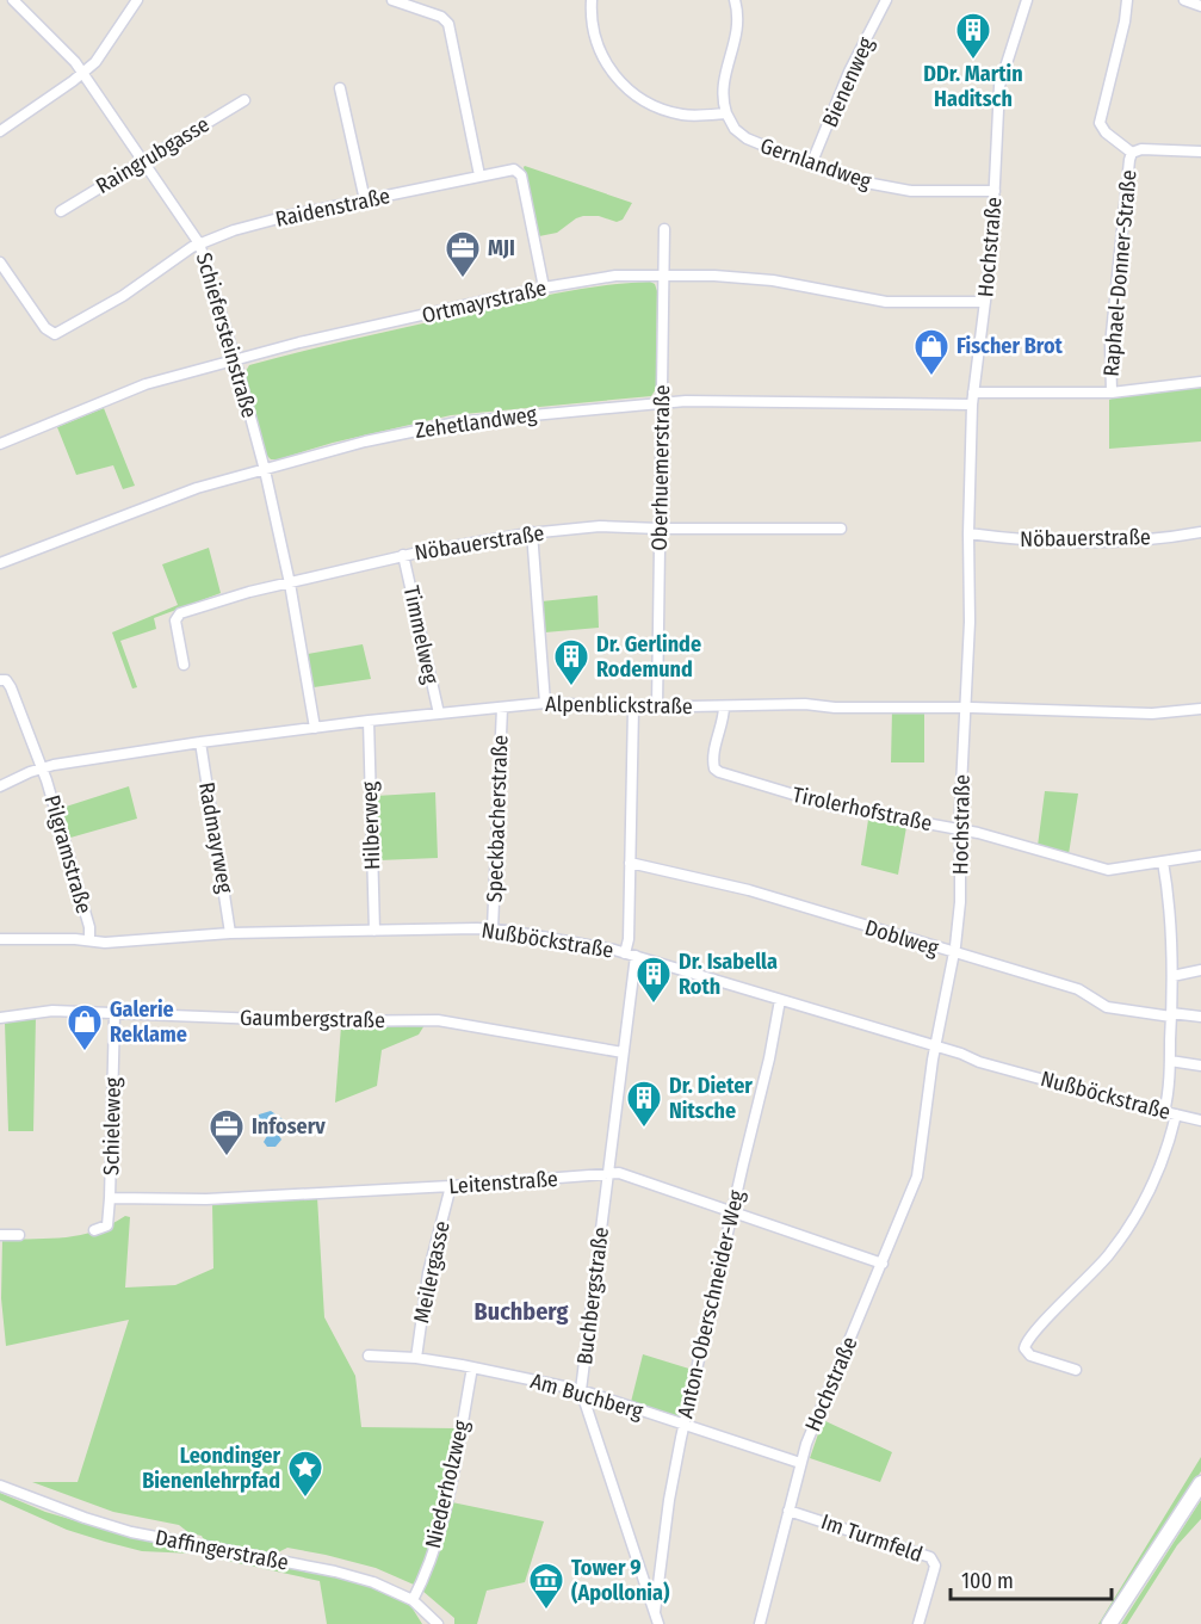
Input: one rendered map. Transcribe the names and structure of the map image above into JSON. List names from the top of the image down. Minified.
{"streets":{"street":["Bienenweg","Raingrubgasse","Gernlandweg","Raidenstraße","Hochstraße","Raphael-Donner-Straße","Ortmayrstraße","Schiefersteinstraße","Zehetlandweg","Oberhuemerstraße","Nöbauerstraße","Timmelweg","Alpenblickstraße","Tirolerhofstraße","Speckbacherstraße","Hilberweg","Radmayrweg","Pilgramstraße","Doblweg","Nußböckstraße","Gaumbergstraße","Schieleweg","Leitenstraße","Meilergasse","Buchbergstraße","Anton-Oberschneider-Weg","Am Buchberg","Niederholzweg","Im Turmfeld","Daffingerstraße"]},"crossings":[["Bienenweg","Gernlandweg"],["Raingrubgasse","Schiefersteinstraße"],["Gernlandweg","Hochstraße"],["Raidenstraße","Ortmayrstraße"],["Raidenstraße","Schiefersteinstraße"],["Hochstraße","Ortmayrstraße"],["Hochstraße","Zehetlandweg"],["Hochstraße","Nöbauerstraße"],["Hochstraße","Alpenblickstraße"],["Hochstraße","Tirolerhofstraße"],["Hochstraße","Doblweg"],["Hochstraße","Nußböckstraße"],["Hochstraße","Leitenstraße"],["Hochstraße","Am Buchberg"],["Hochstraße","Im Turmfeld"],["Ortmayrstraße","Schiefersteinstraße"],["Ortmayrstraße","Oberhuemerstraße"],["Schiefersteinstraße","Zehetlandweg"],["Schiefersteinstraße","Nöbauerstraße"],["Schiefersteinstraße","Alpenblickstraße"],["Zehetlandweg","Oberhuemerstraße"],["Oberhuemerstraße","Nöbauerstraße"],["Oberhuemerstraße","Alpenblickstraße"],["Nöbauerstraße","Timmelweg"],["Timmelweg","Alpenblickstraße"],["Alpenblickstraße","Tirolerhofstraße"],["Alpenblickstraße","Speckbacherstraße"],["Alpenblickstraße","Hilberweg"],["Alpenblickstraße","Radmayrweg"],["Alpenblickstraße","Pilgramstraße"],["Speckbacherstraße","Nußböckstraße"],["Hilberweg","Nußböckstraße"],["Radmayrweg","Nußböckstraße"],["Pilgramstraße","Nußböckstraße"],["Nußböckstraße","Buchbergstraße"],["Nußböckstraße","Anton-Oberschneider-Weg"],["Gaumbergstraße","Schieleweg"],["Gaumbergstraße","Buchbergstraße"],["Schieleweg","Leitenstraße"],["Leitenstraße","Meilergasse"],["Leitenstraße","Buchbergstraße"],["Leitenstraße","Anton-Oberschneider-Weg"],["Meilergasse","Am Buchberg"],["Buchbergstraße","Anton-Oberschneider-Weg"],["Buchbergstraße","Am Buchberg"],["Anton-Oberschneider-Weg","Am Buchberg"],["Am Buchberg","Niederholzweg"],["Niederholzweg","Daffingerstraße"]],"districts":["Buchberg"],"places":{"building":["DDr. Martin Haditsch","Dr. Gerlinde Rodemund","Dr. Isabella Roth","Dr. Dieter Nitsche"],"office":["MJI","Infoserv"],"shop":["Fischer Brot","Galerie Reklame"],"place":["Leondinger Bienenlehrpfad"],"museum":["Tower 9 (Apollonia)"]},"scale_bar":"100 m"}
